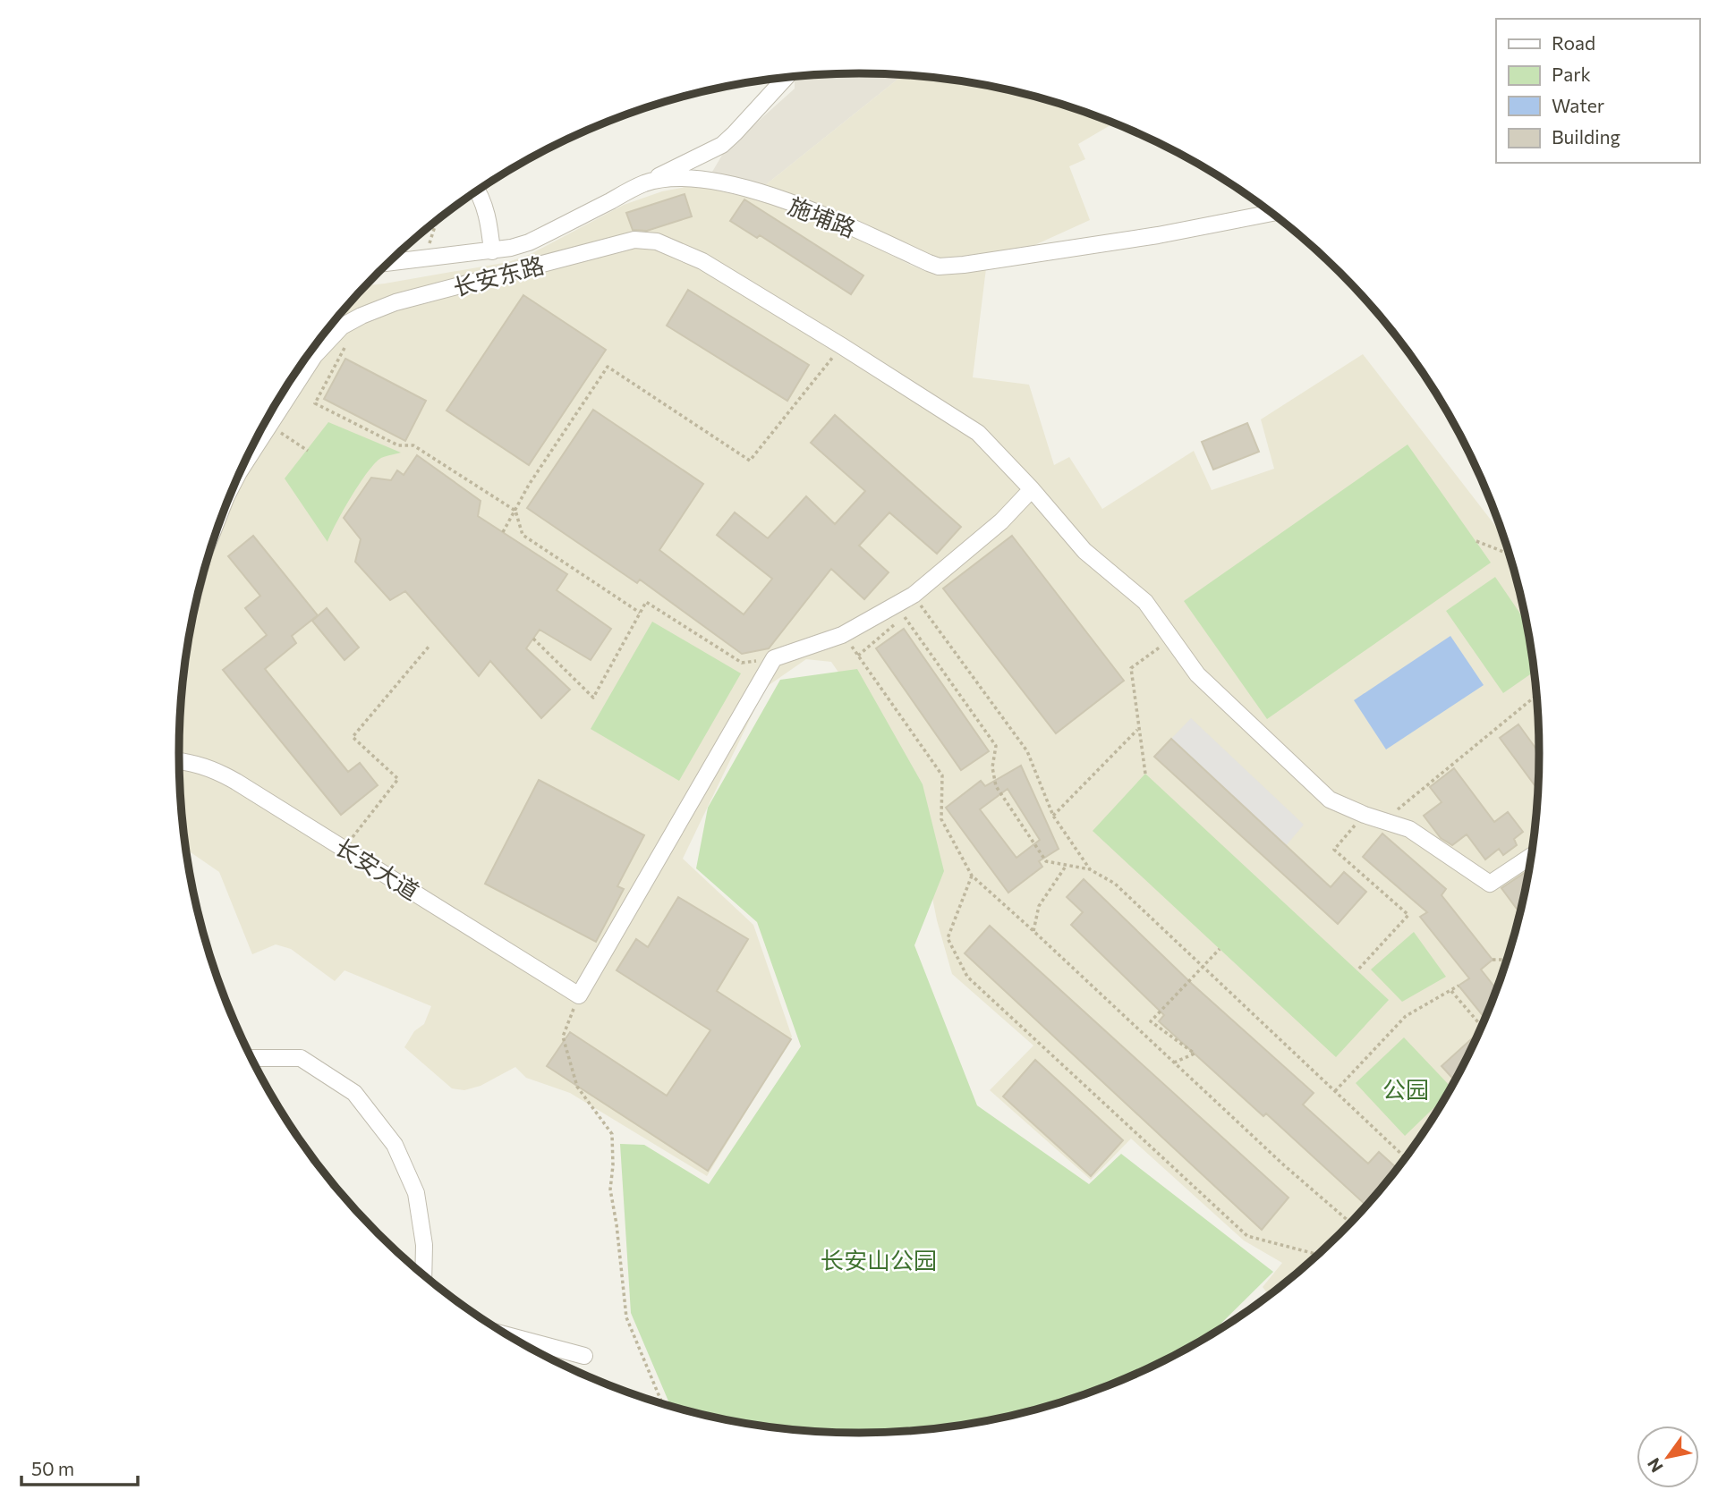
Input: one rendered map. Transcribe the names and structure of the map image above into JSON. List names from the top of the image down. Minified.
{"streets":{"street":["施埔路","长安东路","长安大道"]},"parks":["公园","长安山公园"],"legend":["Road","Park","Water","Building"],"scale_bar":"50 m","north":"bottom left"}
